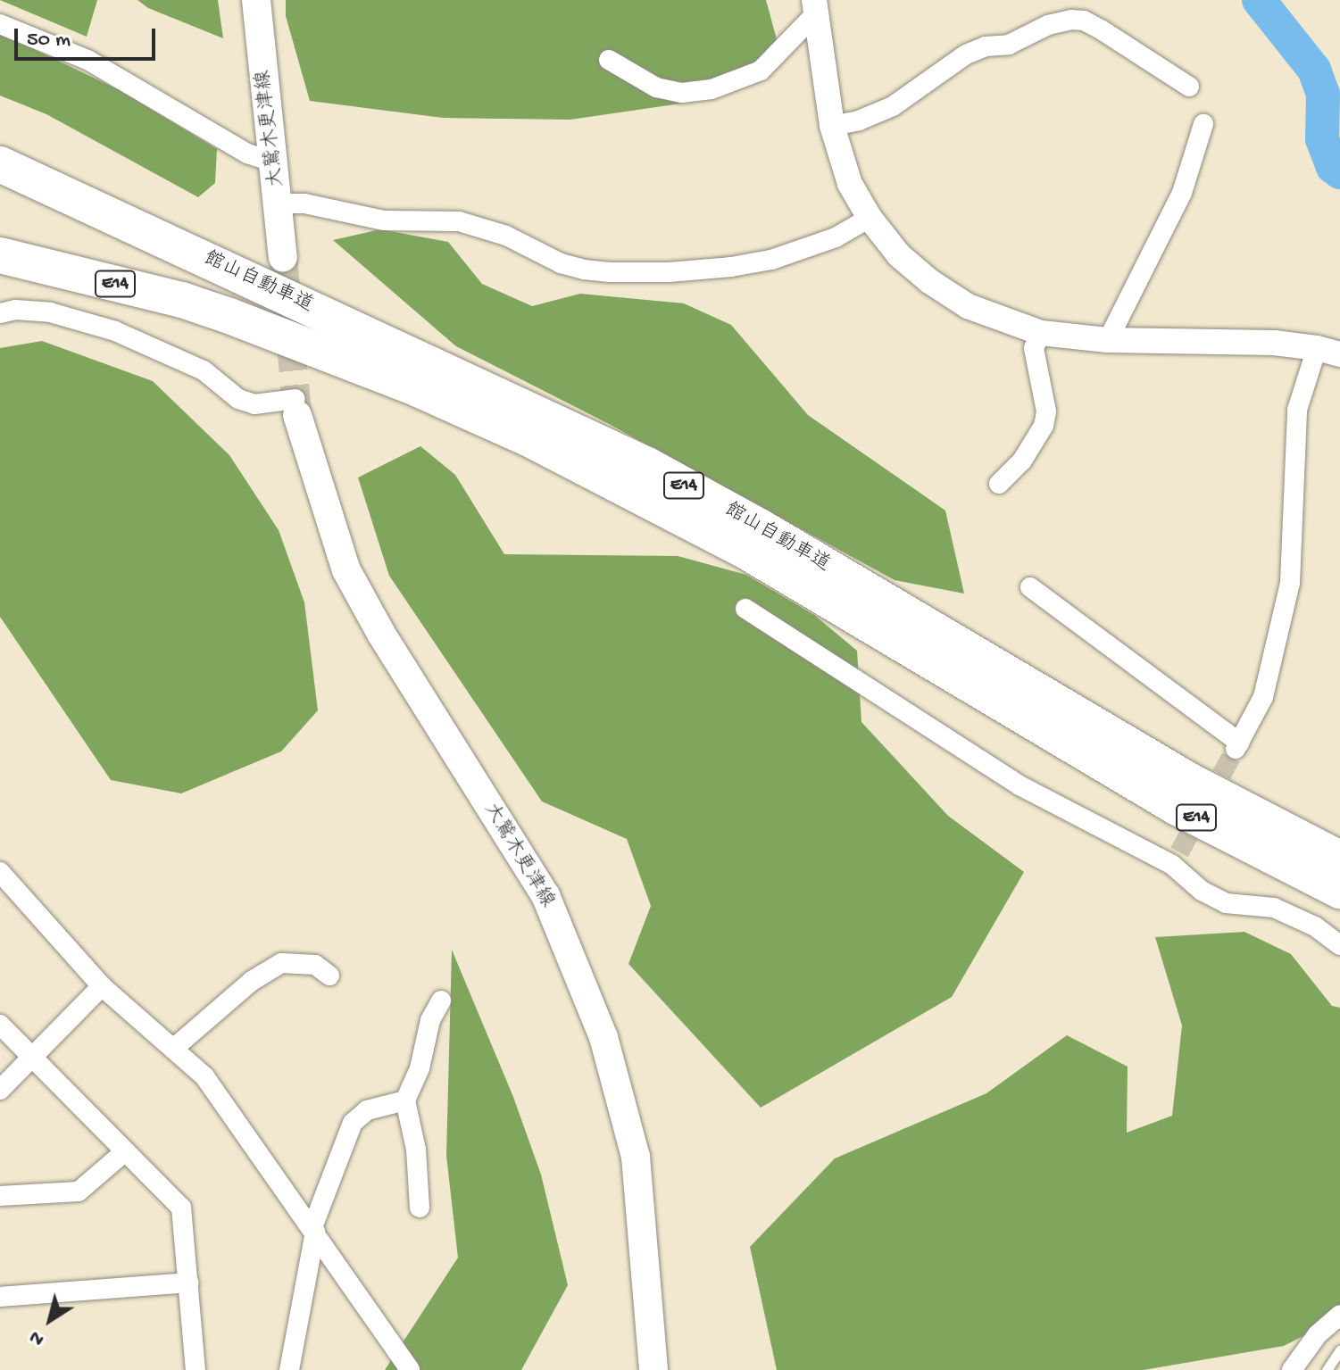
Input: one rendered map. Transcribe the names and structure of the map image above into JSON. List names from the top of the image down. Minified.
{"streets":{"highway":["館山自動車道","E14"],"main road":["大鷲木更津線"]},"scale_bar":"50 m","north":"bottom left"}
